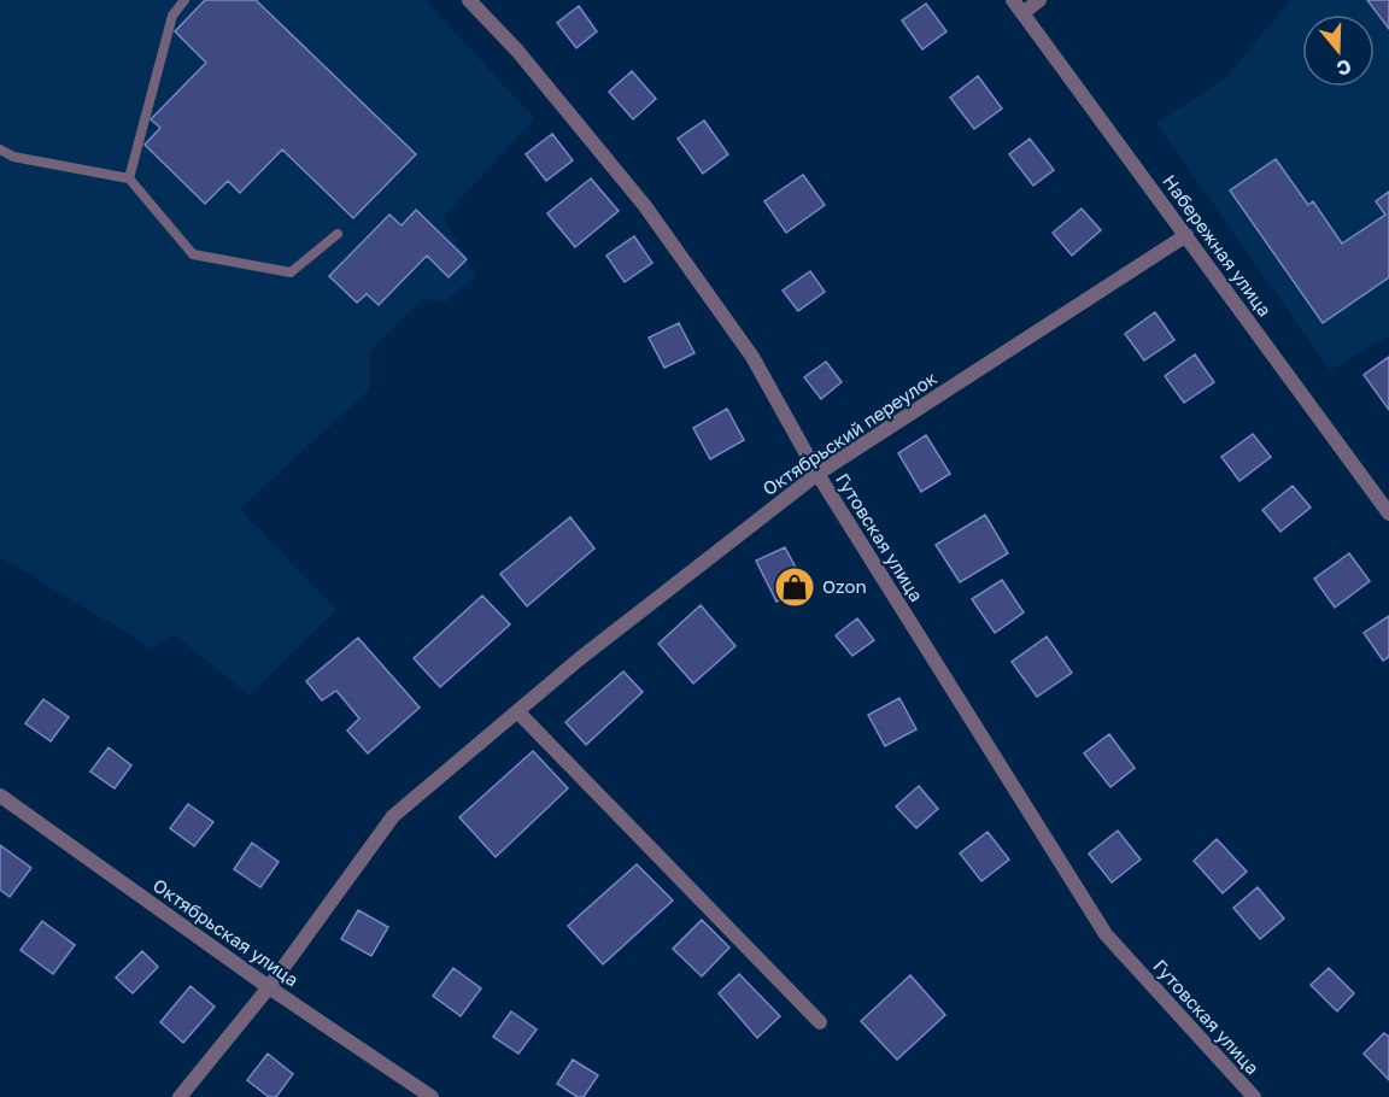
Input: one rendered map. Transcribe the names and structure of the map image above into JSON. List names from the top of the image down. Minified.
{"streets":{"street":["Набережная улица","Октябрьский переулок","Гутовская улица","Октябрьская улица"]},"crossings":[["Набережная улица","Октябрьский переулок"],["Октябрьский переулок","Гутовская улица"],["Октябрьский переулок","Октябрьская улица"]],"places":{"shop":["Ozon"]},"north":"bottom"}
